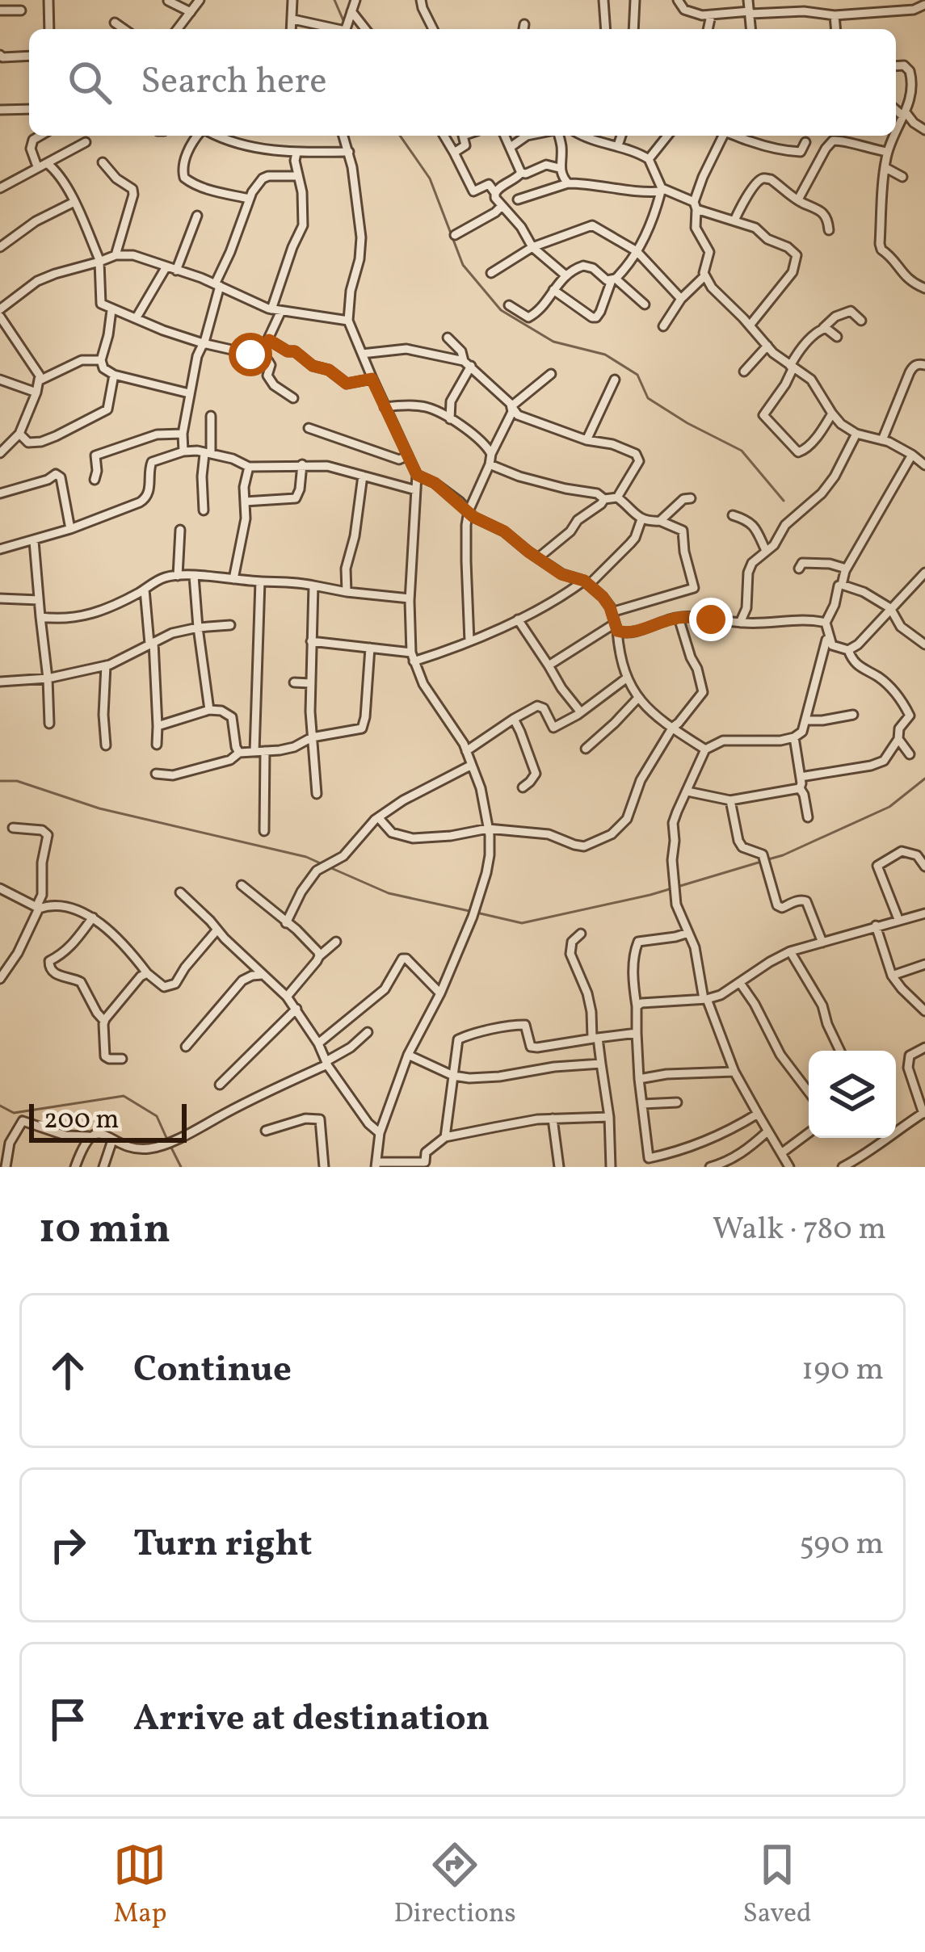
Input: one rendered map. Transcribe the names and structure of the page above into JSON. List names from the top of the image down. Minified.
{"scale_bar":"200 m","page":{"search":"Search here","scale":"200 m","heading":["10 min","Walk · 780 m"],"list":[["Continue","190 m"],["Turn right","590 m"],"Arrive at destination"],"nav":["Map","Directions","Saved"]}}
